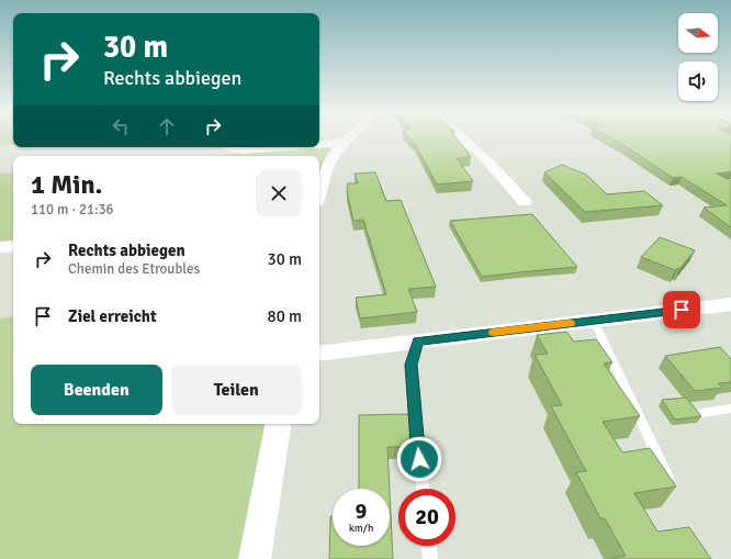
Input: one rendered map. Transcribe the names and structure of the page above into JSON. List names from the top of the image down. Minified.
{"north":"right","page":{"turn":["30 m","Rechts abbiegen"],"heading":["1 Min.","110 m · 21:36"],"list":[{"name":"Rechts abbiegen","note":"Chemin des Etroubles","value":"30 m"},{"name":"Ziel erreicht","value":"80 m"}],"buttons":["Beenden","Teilen"],"speed":"9 km/h","limit":"20"}}
